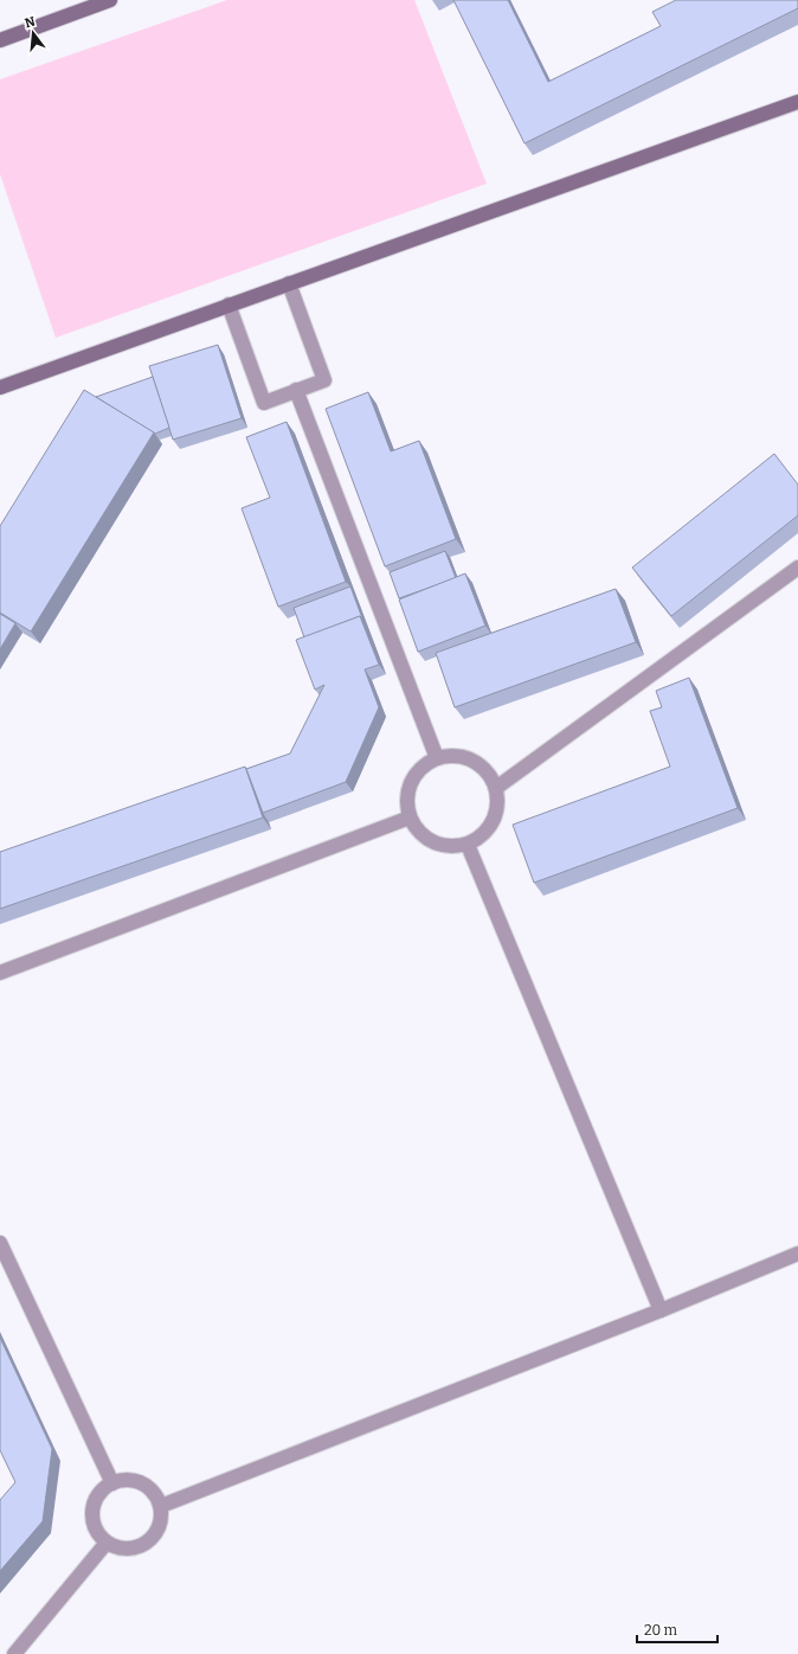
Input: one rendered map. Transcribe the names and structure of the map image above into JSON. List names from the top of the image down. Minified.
{"scale_bar":"20 m","north":"top"}
